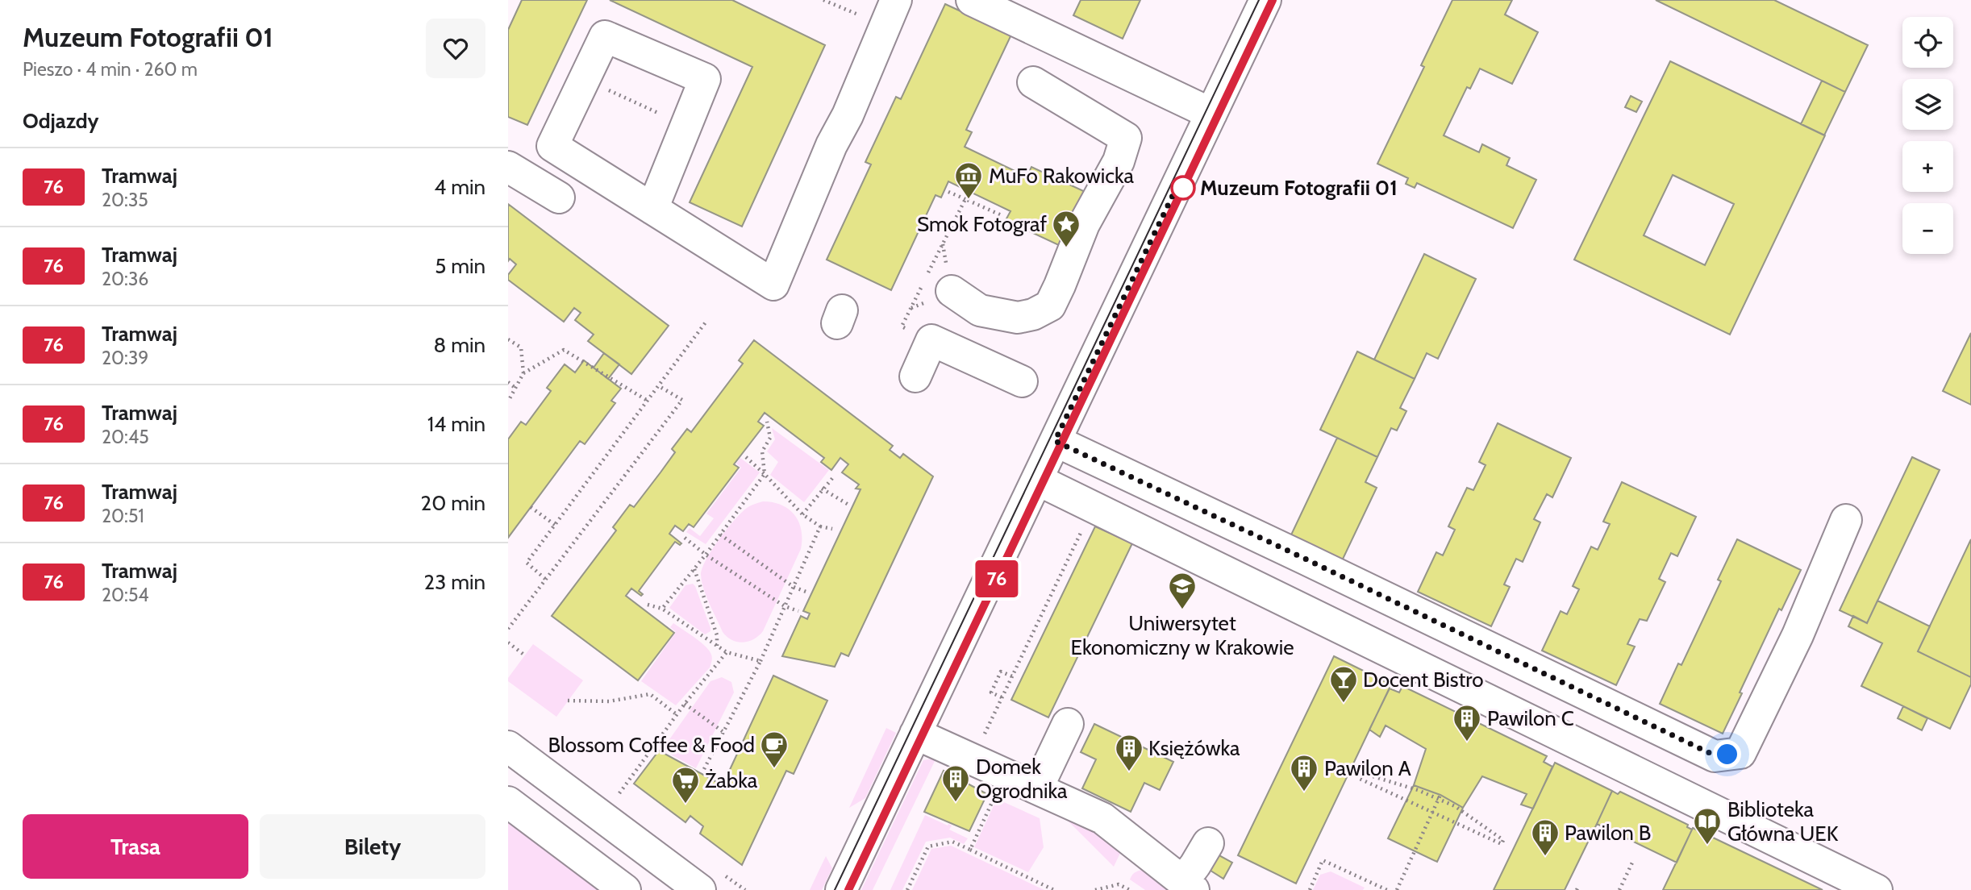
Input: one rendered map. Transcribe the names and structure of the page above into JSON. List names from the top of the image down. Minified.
{"places":{"other":["Muzeum Fotografii 01"],"museum":["MuFo Rakowicka"],"place":["Smok Fotograf"],"school or university":["Uniwersytet Ekonomiczny w Krakowie"],"bar":["Docent Bistro"],"building":["Pawilon C","Księżówka","Pawilon A","Domek Ogrodnika","Pawilon B"],"cafe":["Blossom Coffee & Food"],"supermarket":["Żabka"],"library":["Biblioteka Główna UEK"]},"lines":["tram line 76"],"page":{"heading":[["Muzeum Fotografii 01","Pieszo · 4 min · 260 m"],"Odjazdy"],"on_map":"76","map_buttons":["+","−"],"list":[{"mark":"76","name":"Tramwaj","note":"20:35","value":"4 min"},{"mark":"76","name":"Tramwaj","note":"20:36","value":"5 min"},{"mark":"76","name":"Tramwaj","note":"20:39","value":"8 min"},{"mark":"76","name":"Tramwaj","note":"20:45","value":"14 min"},{"mark":"76","name":"Tramwaj","note":"20:51","value":"20 min"},{"mark":"76","name":"Tramwaj","note":"20:54","value":"23 min"}],"buttons":["Trasa","Bilety"]}}
